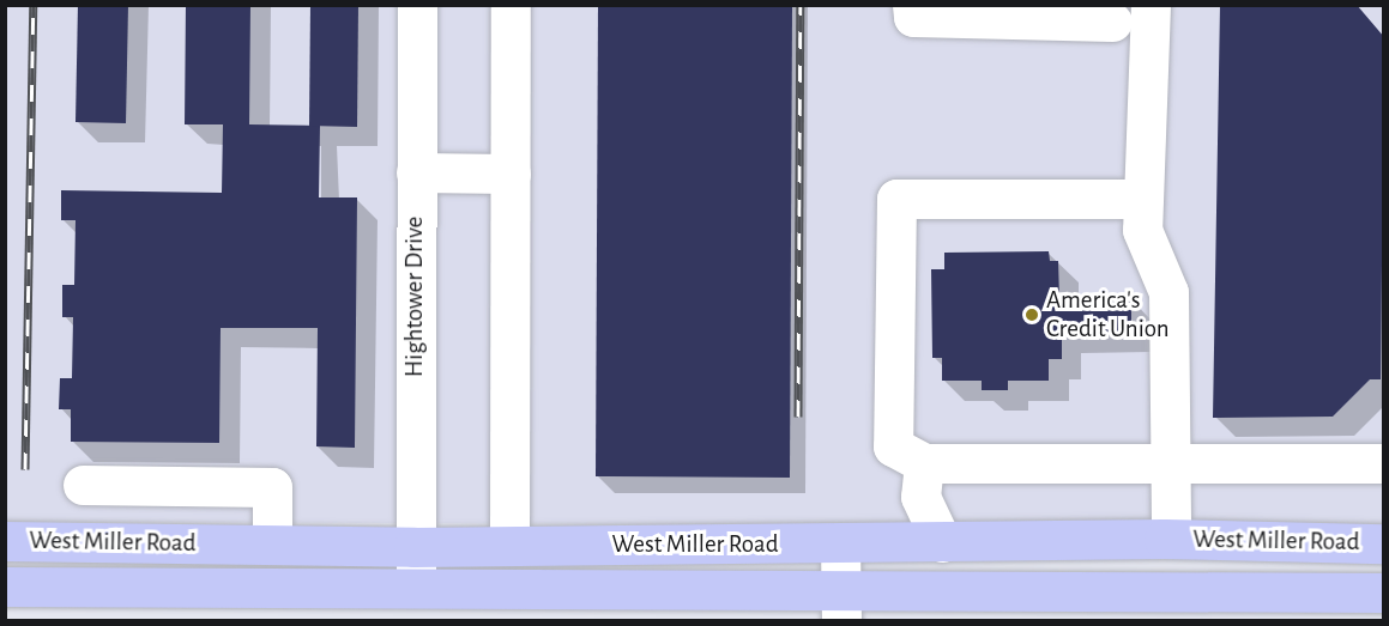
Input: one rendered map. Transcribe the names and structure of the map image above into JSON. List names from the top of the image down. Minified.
{"streets":{"main road":["West Miller Road"],"street":["Hightower Drive"]},"crossings":[["Hightower Drive","West Miller Road"]],"places":["America's Credit Union"]}
